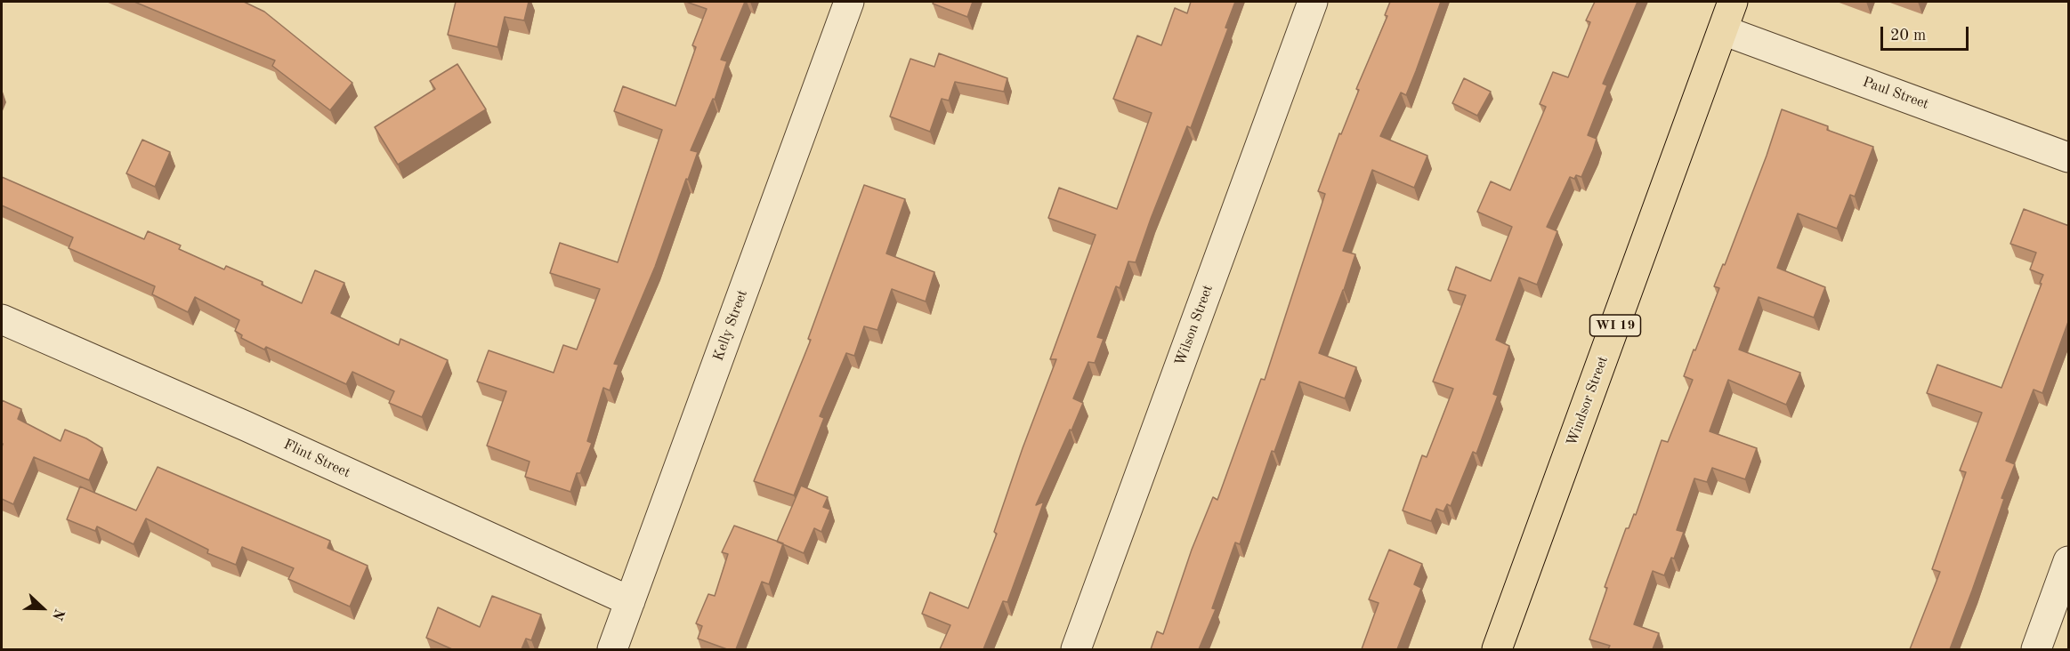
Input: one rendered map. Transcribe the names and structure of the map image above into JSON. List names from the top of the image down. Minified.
{"streets":{"main road":["WI 19","Windsor Street"],"street":["Paul Street","Kelly Street","Wilson Street","Flint Street"]},"crossings":[["Paul Street","Windsor Street"],["Kelly Street","Flint Street"]],"scale_bar":"20 m","north":"right"}
